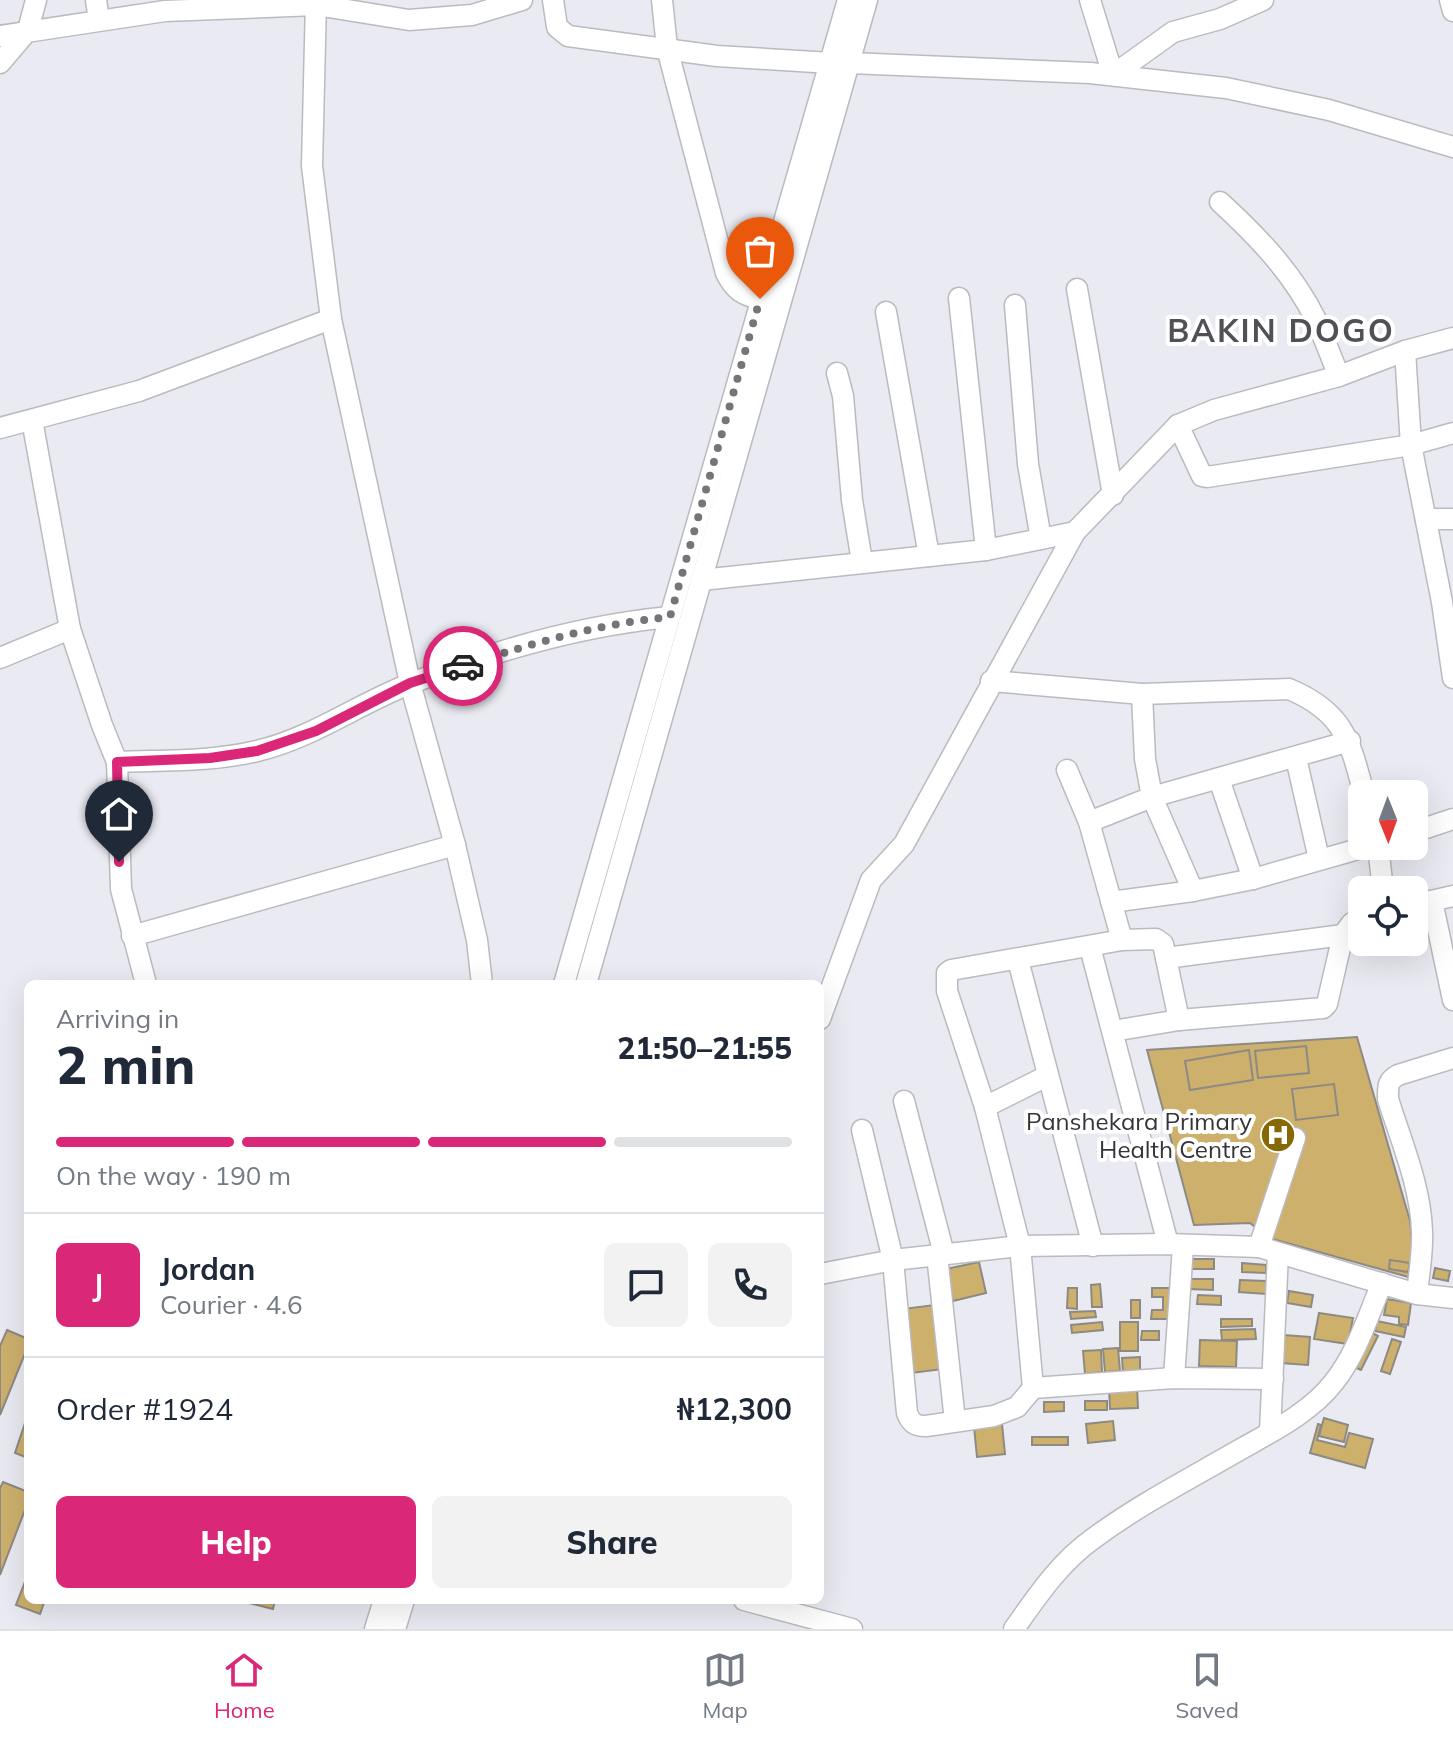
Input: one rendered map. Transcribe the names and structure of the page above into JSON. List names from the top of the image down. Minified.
{"districts":["BAKIN DOGO"],"places":{"hospital":["Panshekara Primary Health Centre"]},"north":"bottom","page":{"heading":["2 min","Arriving in","21:50–21:55"],"panel":["Jordan","Courier · 4.6","Order #1924","₦12,300"],"bar":"On the way · 190 m","round":"J","buttons":["Help","Share"],"tabs":["Home","Map","Saved"]}}
